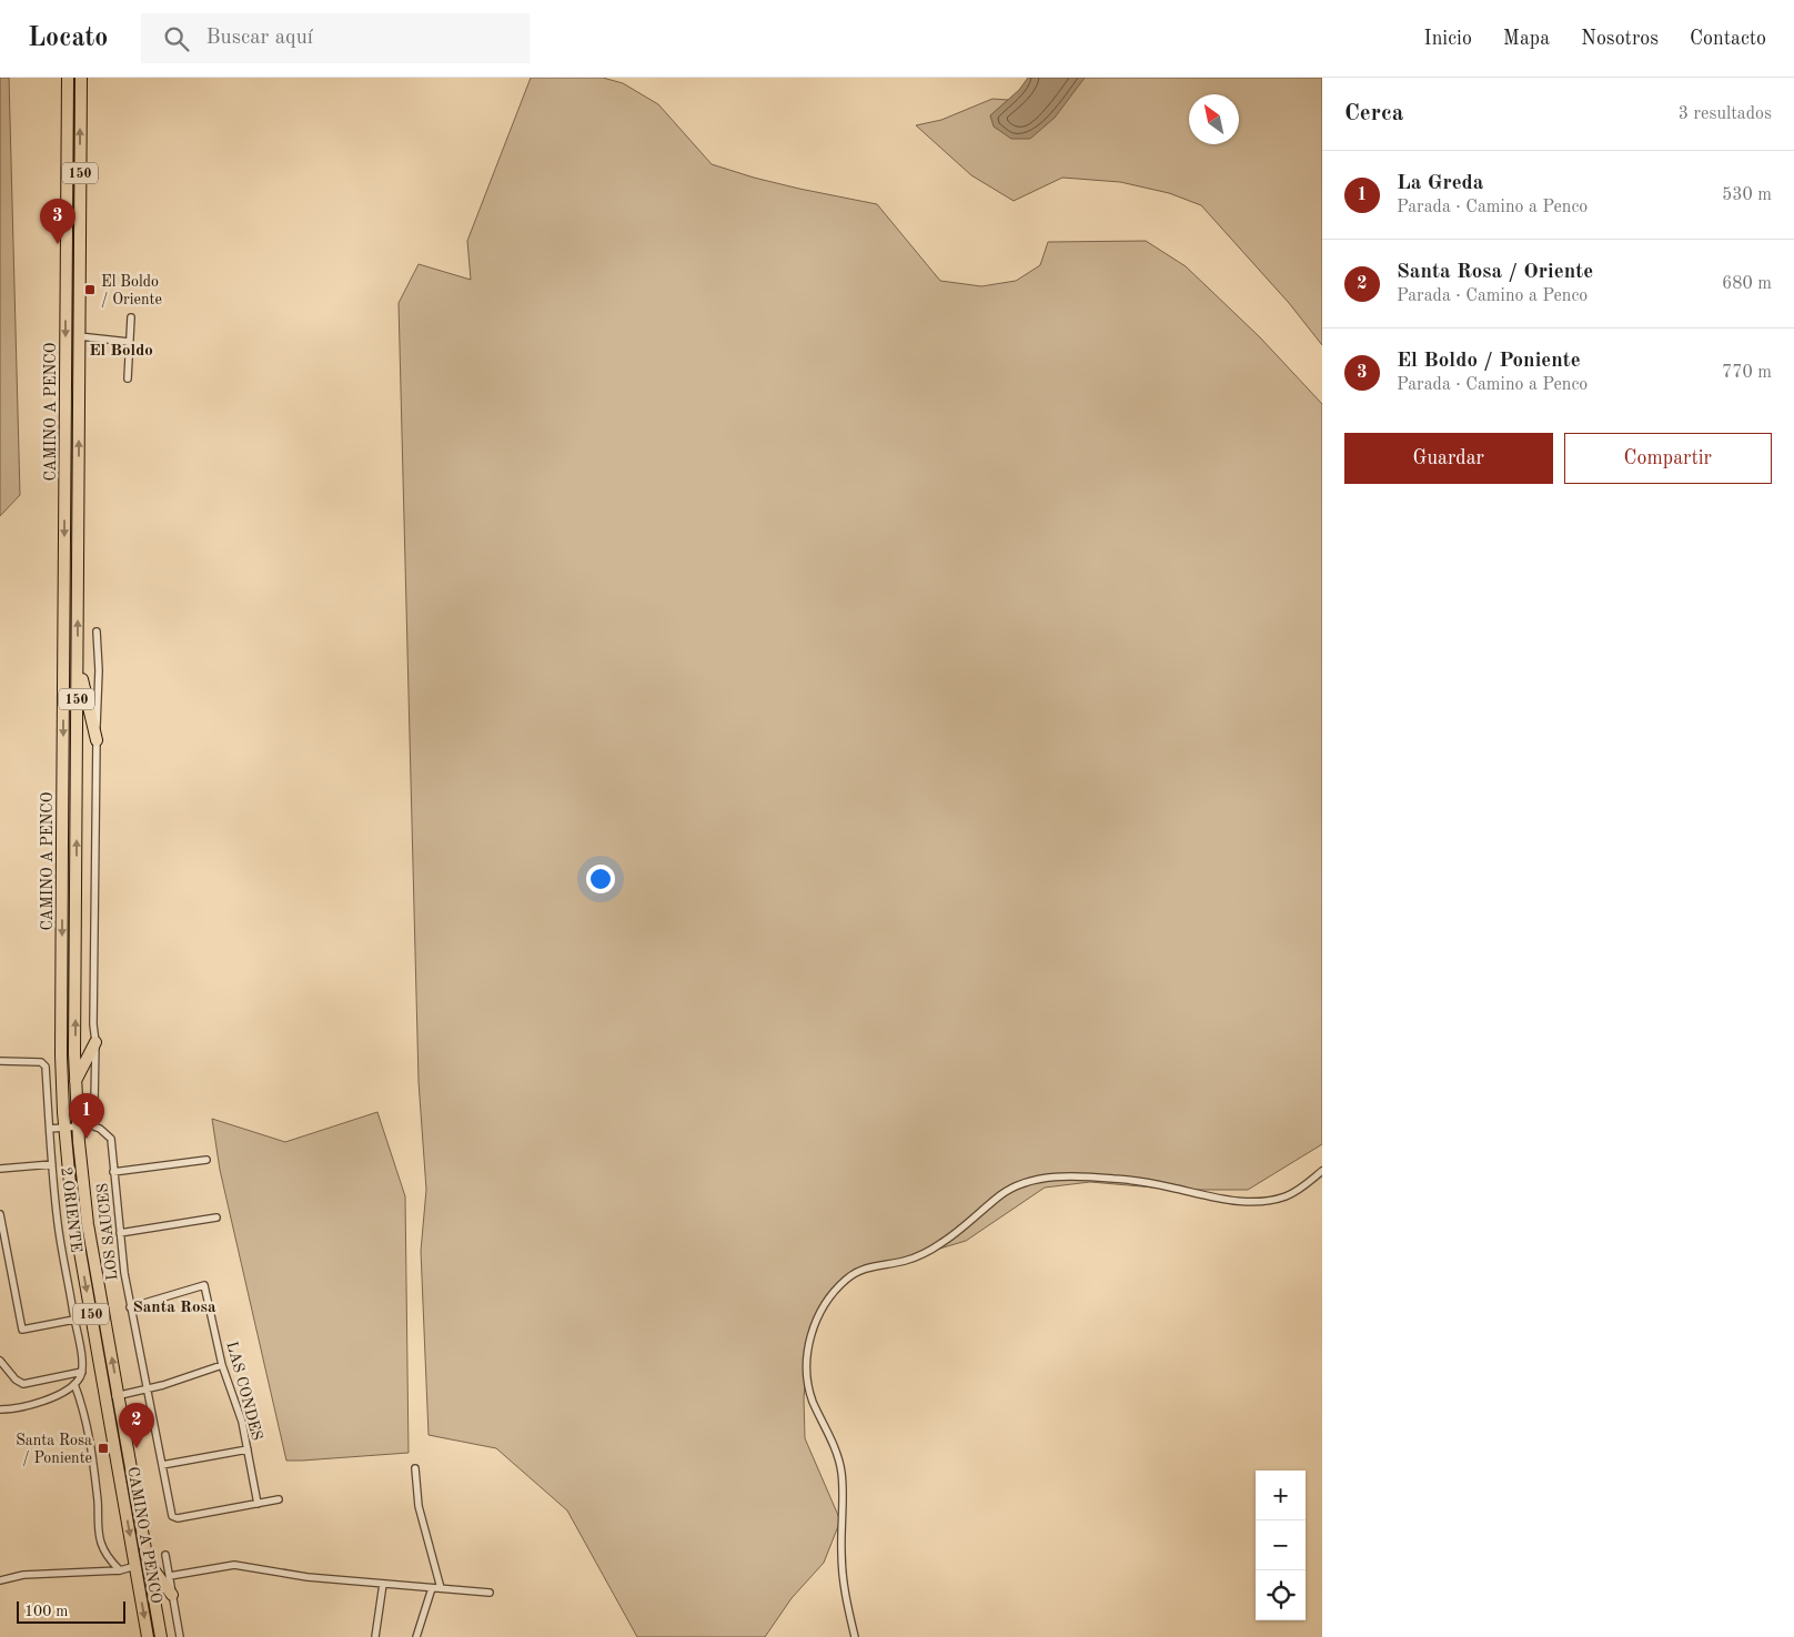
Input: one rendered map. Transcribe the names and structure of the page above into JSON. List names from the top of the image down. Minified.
{"streets":{"highway":["150","CAMINO A PENCO"],"street":["2 ORIENTE","LOS SAUCES","LAS CONDES"]},"crossings":[["CAMINO A PENCO","LOS SAUCES"],["LOS SAUCES","LAS CONDES"]],"districts":["El Boldo","Santa Rosa"],"places":{"transit":["El Boldo / Oriente","Santa Rosa / Poniente"]},"scale_bar":"100 m","north":"top left","page":{"header":"Locato","search":"Buscar aquí","nav":["Inicio","Mapa","Nosotros","Contacto"],"heading":["Cerca","3 resultados"],"list":[{"mark":"1","name":"La Greda","note":"Parada · Camino a Penco","value":"530 m"},{"mark":"2","name":"Santa Rosa / Oriente","note":"Parada · Camino a Penco","value":"680 m"},{"mark":"3","name":"El Boldo / Poniente","note":"Parada · Camino a Penco","value":"770 m"}],"pins":["3","1","2"],"buttons":["Guardar","Compartir"],"map_buttons":["+","−"],"scale":"100 m"}}
